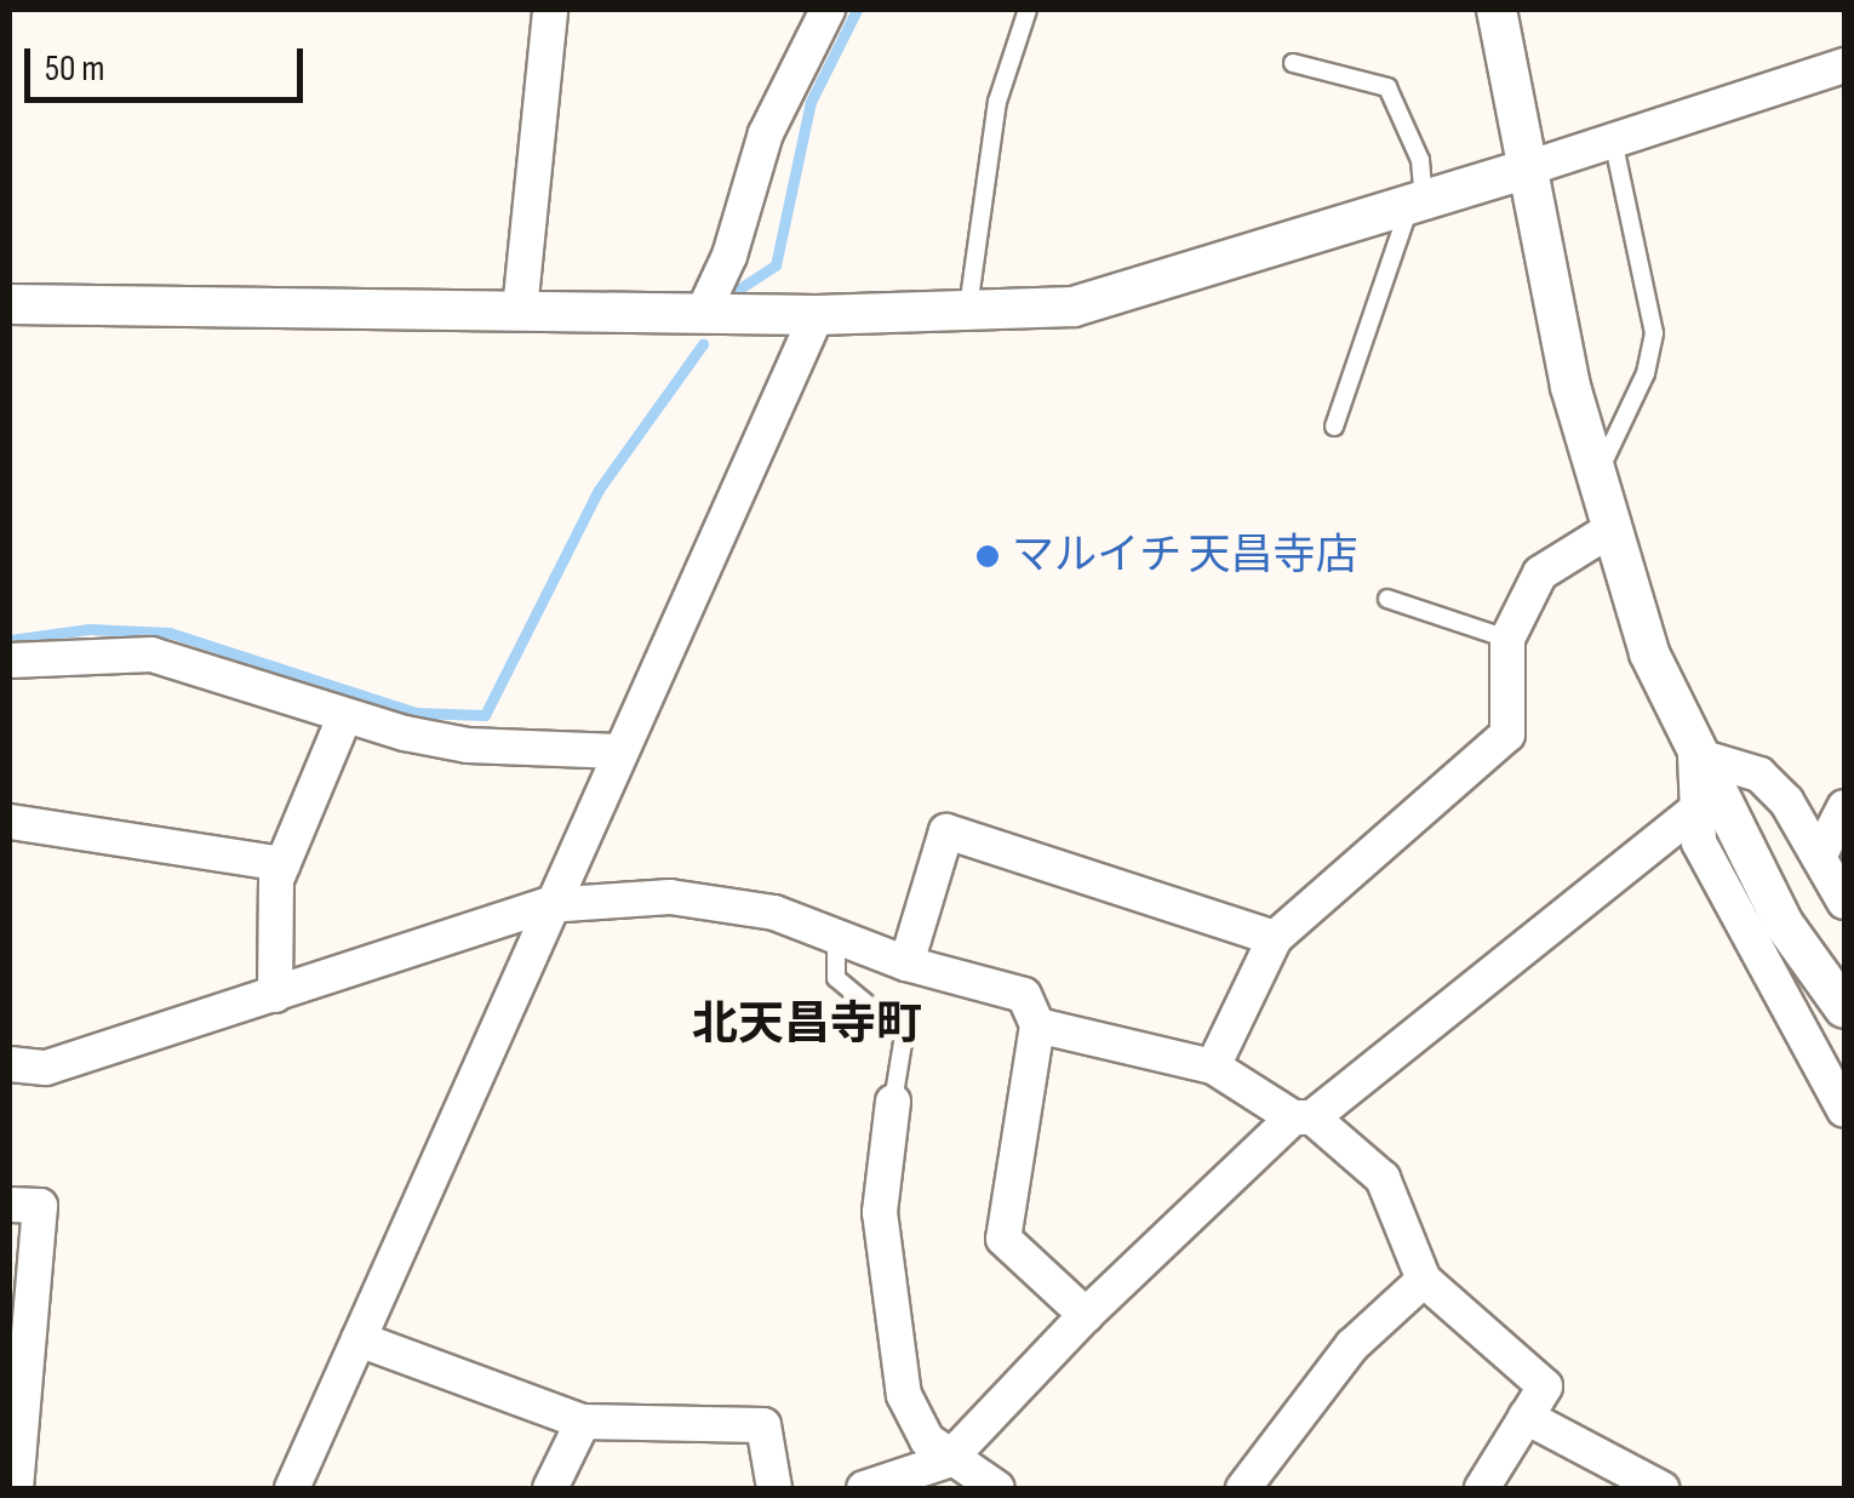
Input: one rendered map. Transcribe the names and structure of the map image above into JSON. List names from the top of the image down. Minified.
{"districts":["北天昌寺町"],"places":["マルイチ 天昌寺店"],"scale_bar":"50 m"}
